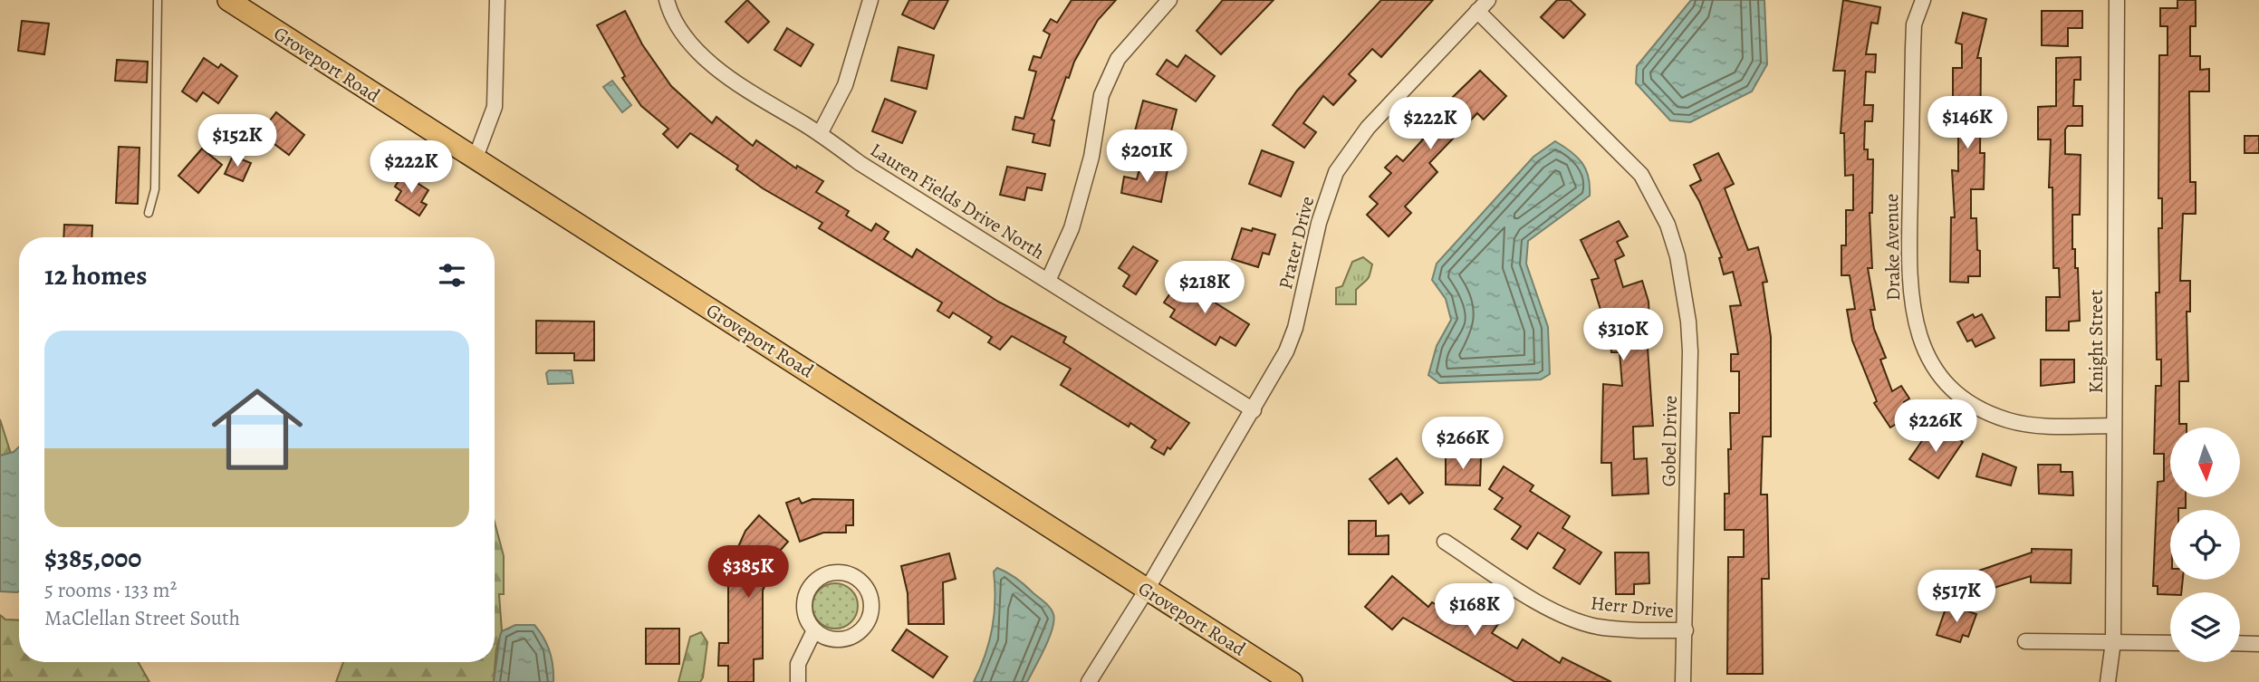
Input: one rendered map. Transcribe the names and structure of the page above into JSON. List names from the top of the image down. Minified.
{"streets":{"main road":["Groveport Road"],"street":["Lauren Fields Drive North","Prater Drive","Drake Avenue","Knight Street","Gobel Drive","Herr Drive"]},"crossings":[["Groveport Road","Prater Drive"],["Lauren Fields Drive North","Prater Drive"],["Prater Drive","Gobel Drive"],["Drake Avenue","Knight Street"],["Gobel Drive","Herr Drive"]],"north":"bottom","page":{"price":["$146K","$222K","$152K","$201K","$222K","$218K","$310K","$226K","$266K","$385K","$517K","$168K"],"heading":"12 homes","list":[{"name":"$385,000","note":"5 rooms · 133 m² · MaClellan Street South"}]}}
